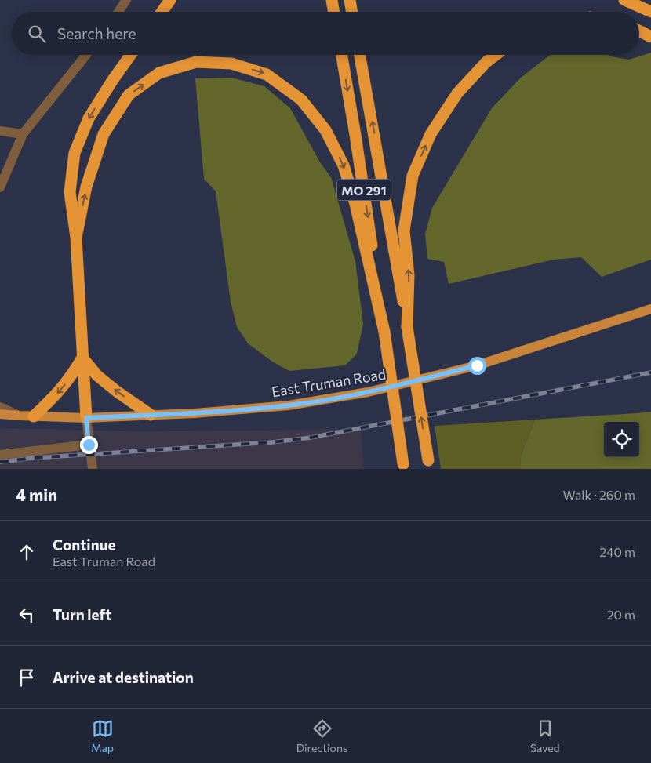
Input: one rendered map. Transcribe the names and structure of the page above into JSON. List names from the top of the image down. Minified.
{"streets":{"highway":["MO 291"],"main road":["East Truman Road"]},"page":{"search":"Search here","heading":["4 min","Walk · 260 m"],"list":[["Continue","East Truman Road","240 m"],["Turn left","20 m"],"Arrive at destination"],"nav":["Map","Directions","Saved"]}}
